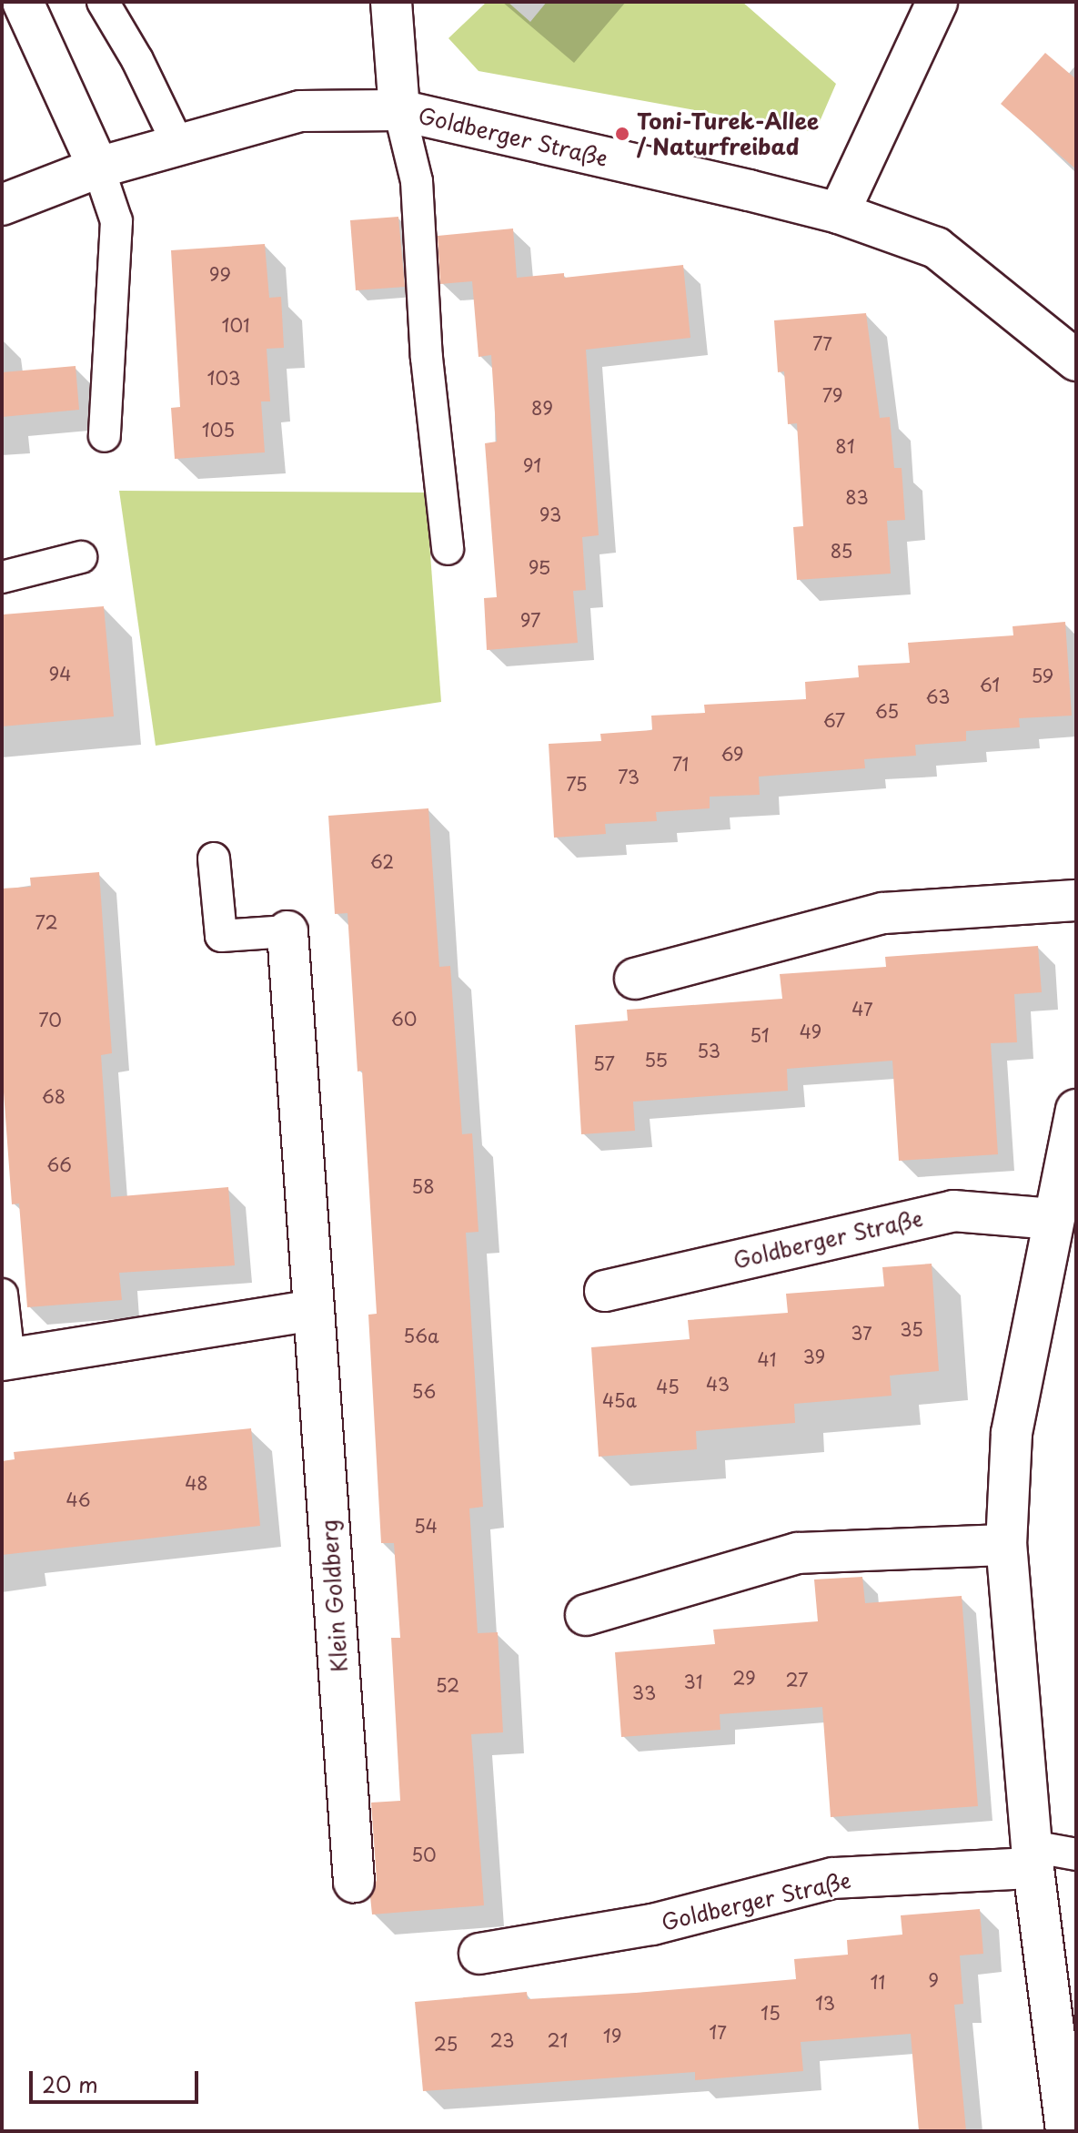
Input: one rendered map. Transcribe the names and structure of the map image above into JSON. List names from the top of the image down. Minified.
{"streets":{"street":["Goldberger Straße","Klein Goldberg"]},"places":["Toni-Turek-Allee / Naturfreibad"],"house_numbers":["99","101","77","103","79","89","105","81","91","83","93","85","95","97","94","59","61","63","65","67","69","71","73","75","62","72","47","60","70","49","51","53","55","57","68","66","58","35","37","56a","39","41","43","45","56","45a","48","46","54","29","27","31","52","33","50","9","11","13","15","17","19","23","21","25"],"scale_bar":"20 m"}
